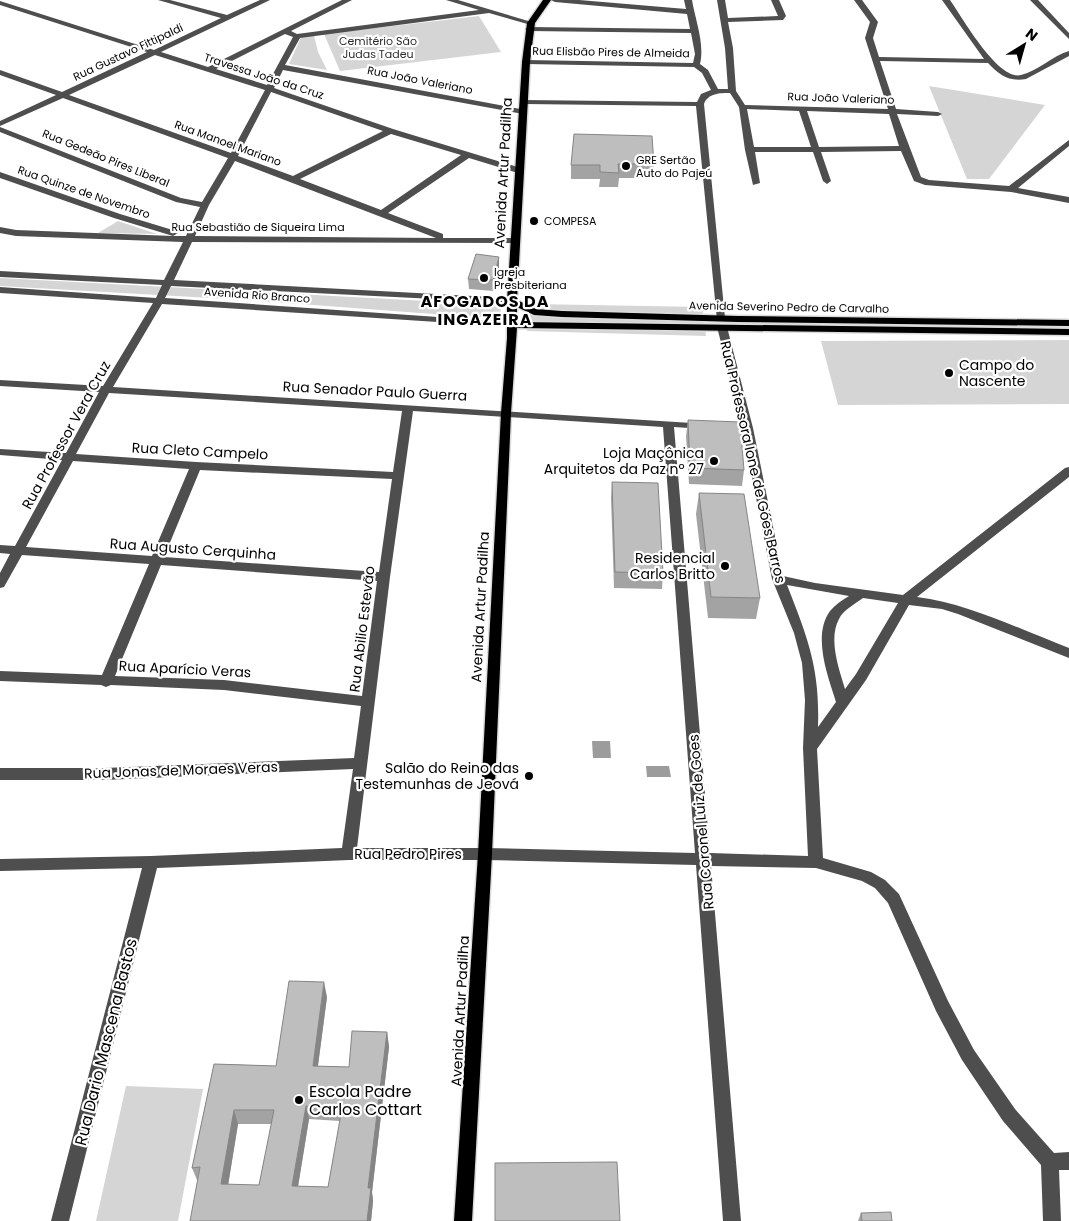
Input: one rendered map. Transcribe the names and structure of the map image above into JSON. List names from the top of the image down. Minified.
{"streets":{"main road":["Avenida Artur Padilha","Avenida Severino Pedro de Carvalho"],"street":["Rua Gustavo Fittipaldi","Rua Elisbão Pires de Almeida","Travessa João da Cruz","Rua João Valeriano","Rua Manoel Mariano","Rua Gedeão Pires Liberal","Rua Quinze de Novembro","Rua Sebastião de Siqueira Lima","Avenida Rio Branco","Rua Senador Paulo Guerra","Rua Professor Vera Cruz","Rua Cleto Campelo","Rua Professora Ione de Góes Barros","Rua Augusto Cerquinha","Rua Abilio Estevão","Rua Aparício Veras","Rua Jonas de Moraes Veras","Rua Coronel Luiz de Goes","Rua Pedro Pires","Rua Dario Mascena Bastos"]},"crossings":[["Rua Gustavo Fittipaldi","Travessa João da Cruz"],["Rua Gustavo Fittipaldi","Rua Manoel Mariano"],["Rua Elisbão Pires de Almeida","Avenida Artur Padilha"],["Travessa João da Cruz","Avenida Artur Padilha"],["Travessa João da Cruz","Rua Professor Vera Cruz"],["Rua João Valeriano","Avenida Artur Padilha"],["Rua João Valeriano","Rua Professor Vera Cruz"],["Rua Manoel Mariano","Rua Sebastião de Siqueira Lima"],["Rua Manoel Mariano","Rua Professor Vera Cruz"],["Rua Gedeão Pires Liberal","Rua Professor Vera Cruz"],["Avenida Artur Padilha","Rua Sebastião de Siqueira Lima"],["Avenida Artur Padilha","Avenida Rio Branco"],["Avenida Artur Padilha","Avenida Severino Pedro de Carvalho"],["Avenida Artur Padilha","Rua Senador Paulo Guerra"],["Avenida Artur Padilha","Rua Pedro Pires"],["Rua Quinze de Novembro","Rua Sebastião de Siqueira Lima"],["Rua Quinze de Novembro","Rua Professor Vera Cruz"],["Rua Sebastião de Siqueira Lima","Rua Professor Vera Cruz"],["Avenida Rio Branco","Avenida Severino Pedro de Carvalho"],["Avenida Rio Branco","Rua Professor Vera Cruz"],["Avenida Severino Pedro de Carvalho","Rua Professora Ione de Góes Barros"],["Rua Senador Paulo Guerra","Rua Professor Vera Cruz"],["Rua Senador Paulo Guerra","Rua Professora Ione de Góes Barros"],["Rua Senador Paulo Guerra","Rua Abilio Estevão"],["Rua Senador Paulo Guerra","Rua Coronel Luiz de Goes"],["Rua Professor Vera Cruz","Rua Cleto Campelo"],["Rua Professor Vera Cruz","Rua Augusto Cerquinha"],["Rua Cleto Campelo","Rua Abilio Estevão"],["Rua Professora Ione de Góes Barros","Rua Pedro Pires"],["Rua Augusto Cerquinha","Rua Abilio Estevão"],["Rua Abilio Estevão","Rua Aparício Veras"],["Rua Abilio Estevão","Rua Jonas de Moraes Veras"],["Rua Abilio Estevão","Rua Pedro Pires"],["Rua Coronel Luiz de Goes","Rua Pedro Pires"],["Rua Pedro Pires","Rua Dario Mascena Bastos"]],"districts":["AFOGADOS DA INGAZEIRA"],"parks":["Cemitério São Judas Tadeu"],"places":["GRE Sertão Auto do Pajeú","COMPESA","Igreja Presbiteriana","Campo do Nascente","Loja Maçônica Arquitetos da Paz nº 27","Residencial Carlos Britto","Salão do Reino das Testemunhas de Jeová","Escola Padre Carlos Cottart"],"north":"top right"}
